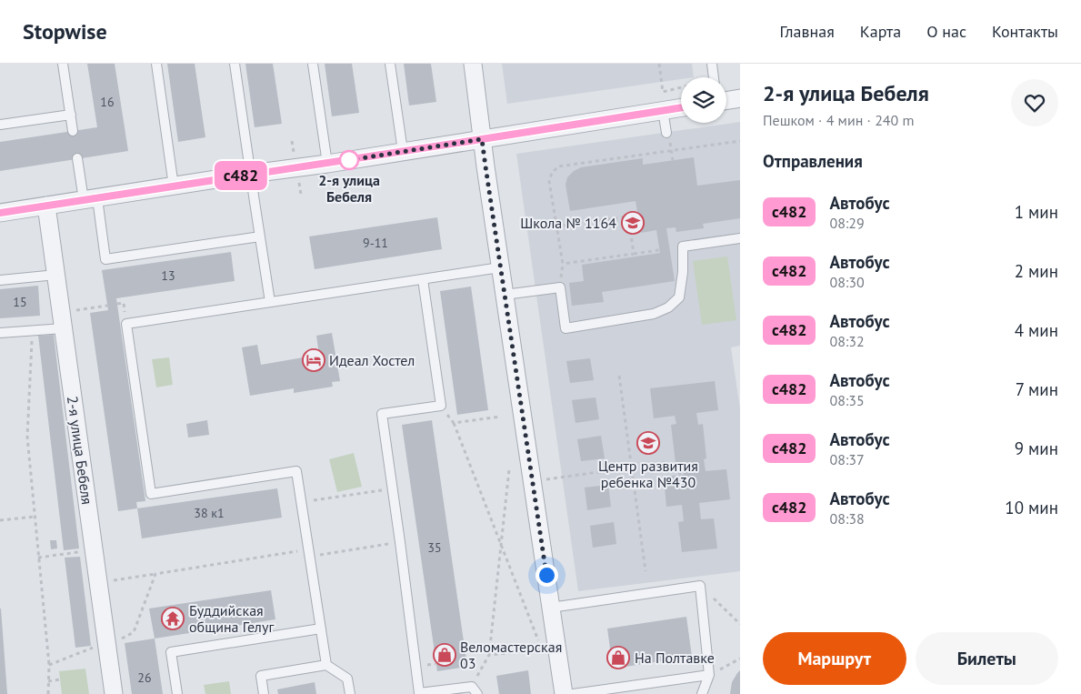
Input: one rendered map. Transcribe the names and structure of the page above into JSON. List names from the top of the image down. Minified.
{"streets":{"street":["2-я улица Бебеля"]},"places":{"other":["2-я улица Бебеля"],"school or university":["Школа № 1164","Центр развития ребенка №430"],"hotel":["Идеал Хостел"],"temple":["Буддийская община Гелуг"],"shop":["Веломастерская 03","На Полтавке"]},"lines":["bus line с482"],"house_numbers":["16","9-11","13","15","38 к1","35","26"],"page":{"header":"Stopwise","nav":["Главная","Карта","О нас","Контакты"],"on_map":"с482","heading":[["2-я улица Бебеля","Пешком · 4 мин · 240 m"],"Отправления"],"list":[{"mark":"с482","name":"Автобус","note":"08:29","value":"1 мин"},{"mark":"с482","name":"Автобус","note":"08:30","value":"2 мин"},{"mark":"с482","name":"Автобус","note":"08:32","value":"4 мин"},{"mark":"с482","name":"Автобус","note":"08:35","value":"7 мин"},{"mark":"с482","name":"Автобус","note":"08:37","value":"9 мин"},{"mark":"с482","name":"Автобус","note":"08:38","value":"10 мин"}],"buttons":["Маршрут","Билеты"]}}
